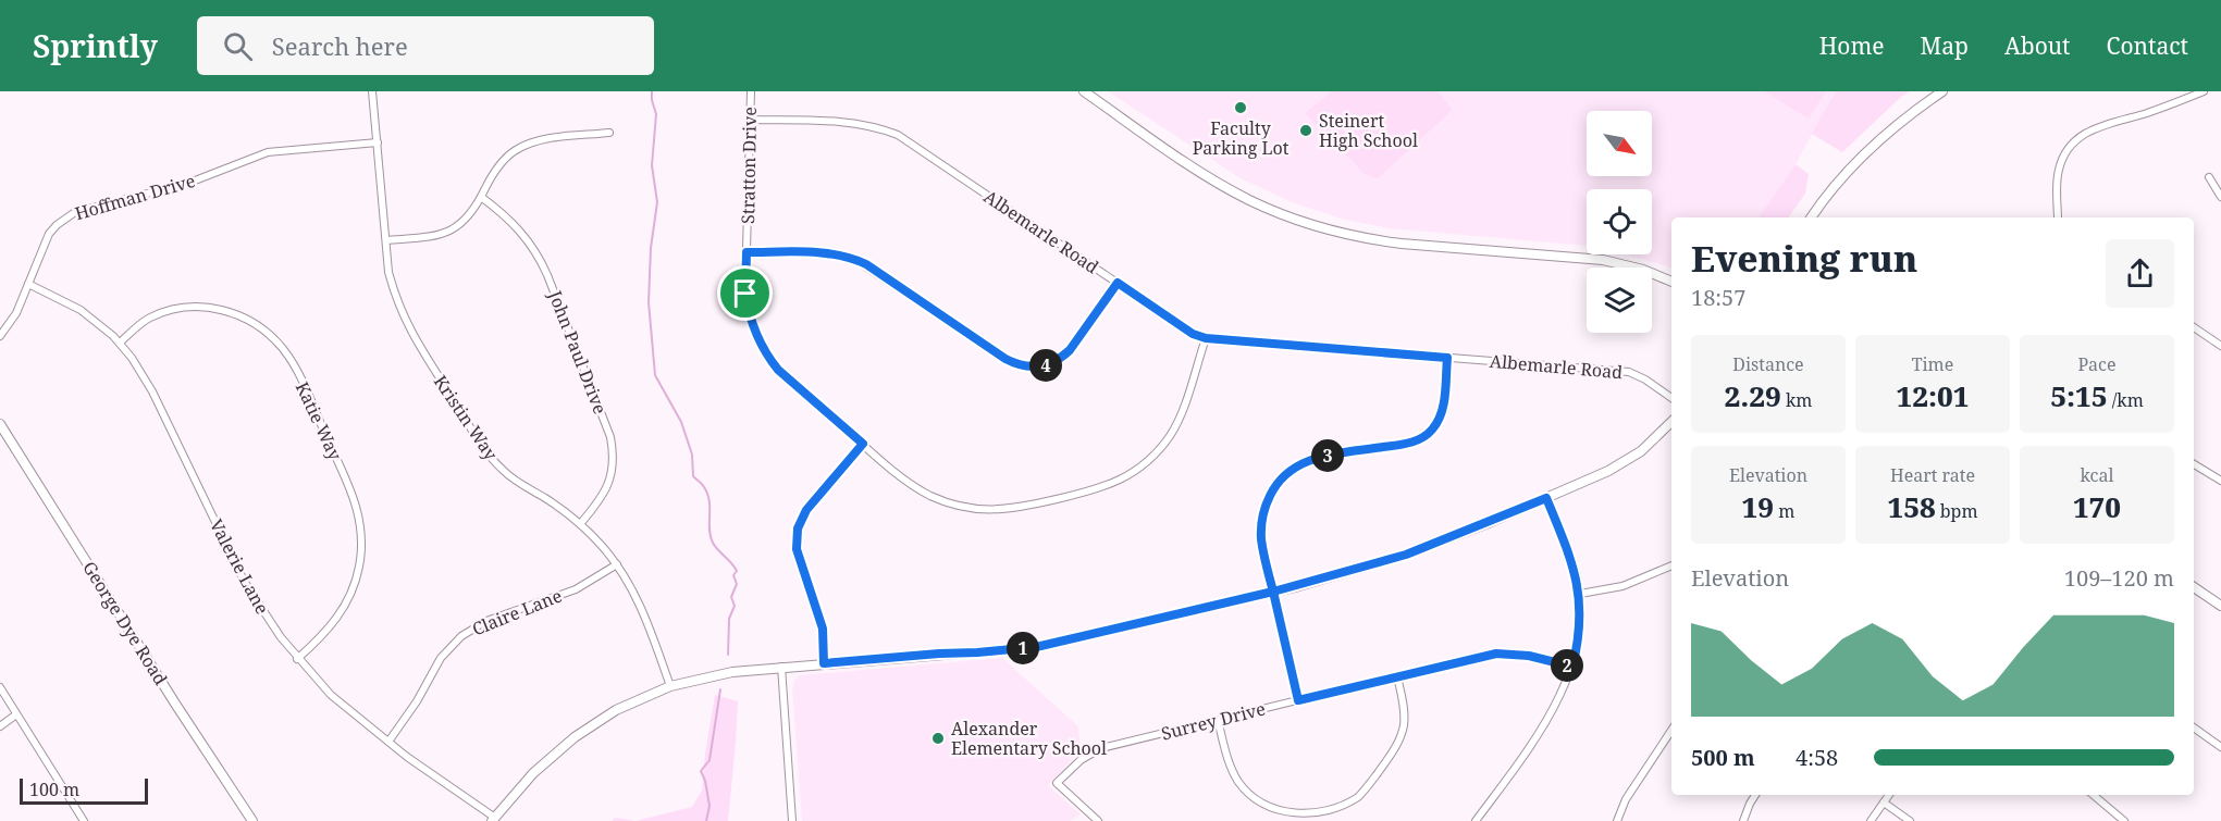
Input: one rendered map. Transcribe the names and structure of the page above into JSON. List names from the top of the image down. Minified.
{"streets":{"street":["Stratton Drive","Hoffman Drive","Albemarle Road","John Paul Drive","Kristin Way","Katie Way","Valerie Lane","Claire Lane","George Dye Road","Surrey Drive"]},"crossings":[["Stratton Drive","Albemarle Road"],["Hoffman Drive","Kristin Way"],["Hoffman Drive","Valerie Lane"],["John Paul Drive","Kristin Way"],["Kristin Way","Claire Lane"],["Katie Way","Valerie Lane"],["Valerie Lane","Claire Lane"]],"places":["Faculty Parking Lot","Steinert High School","Alexander Elementary School"],"scale_bar":"100 m","north":"bottom right","page":{"header":"Sprintly","search":"Search here","nav":["Home","Map","About","Contact"],"heading":["Evening run","18:57"],"stats":[["Distance","2.29 km"],["Time","12:01"],["Pace","5:15 /km"],["Elevation","19 m"],["Heart rate","158 bpm"],["kcal","170"]],"pins":["4","3","1","2"],"chart":["Elevation","109–120 m"],"list":[{"name":"500 m","note":"4:58"}],"scale":"100 m"}}
